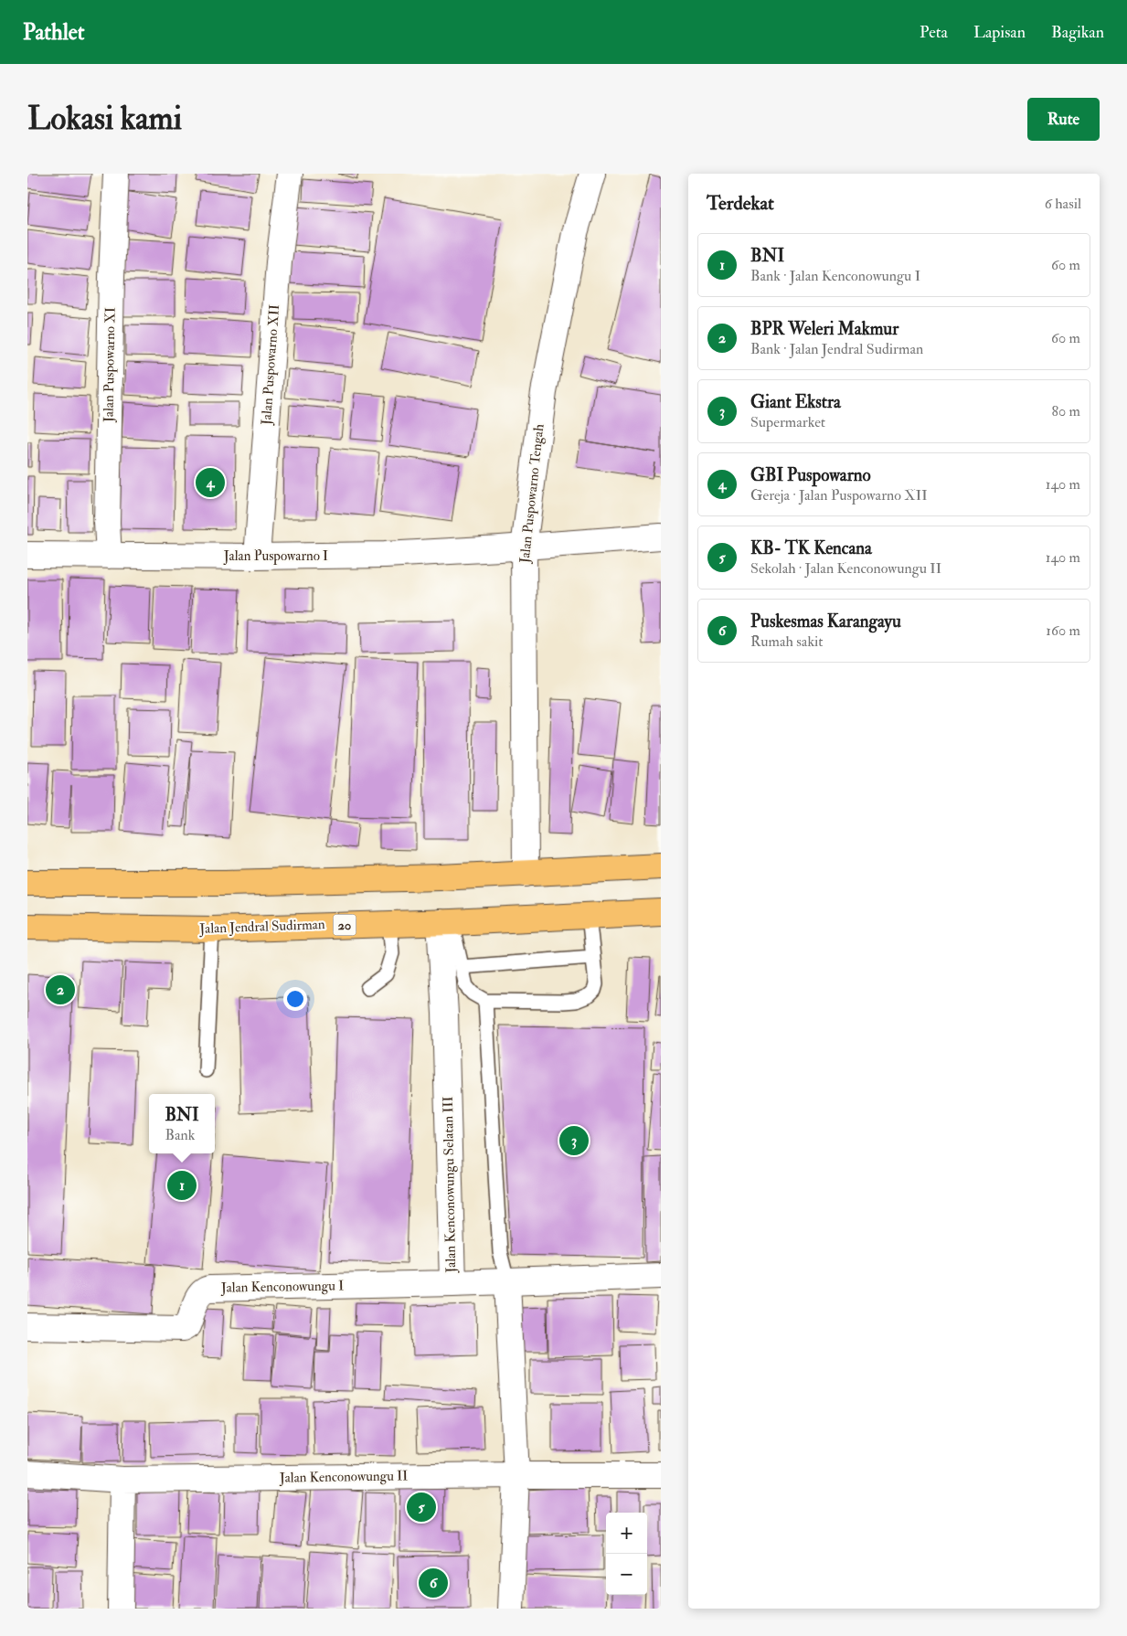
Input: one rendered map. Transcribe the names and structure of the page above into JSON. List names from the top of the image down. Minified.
{"streets":{"highway":["20","Jalan Jendral Sudirman"],"street":["Jalan Puspowarno XI","Jalan Puspowarno XII","Jalan Puspowarno Tengah","Jalan Puspowarno I","Jalan Kenconowungu Selatan III","Jalan Kenconowungu I","Jalan Kenconowungu II"]},"crossings":[["Jalan Puspowarno XI","Jalan Puspowarno I"],["Jalan Puspowarno XII","Jalan Puspowarno I"],["Jalan Puspowarno Tengah","Jalan Puspowarno I"],["Jalan Jendral Sudirman","Jalan Kenconowungu Selatan III"],["Jalan Kenconowungu Selatan III","Jalan Kenconowungu I"]],"page":{"header":"Pathlet","nav":["Peta","Lapisan","Bagikan"],"buttons":"Rute","title":"Lokasi kami","heading":["Terdekat","6 hasil"],"list":[{"mark":"1","name":"BNI","note":"Bank · Jalan Kenconowungu I","value":"60 m"},{"mark":"2","name":"BPR Weleri Makmur","note":"Bank · Jalan Jendral Sudirman","value":"60 m"},{"mark":"3","name":"Giant Ekstra","note":"Supermarket","value":"80 m"},{"mark":"4","name":"GBI Puspowarno","note":"Gereja · Jalan Puspowarno XII","value":"140 m"},{"mark":"5","name":"KB- TK Kencana","note":"Sekolah · Jalan Kenconowungu II","value":"140 m"},{"mark":"6","name":"Puskesmas Karangayu","note":"Rumah sakit","value":"160 m"}],"pins":["4","2","3","1","5","6"],"popup":["BNI","Bank"],"map_buttons":["+","−"]}}
